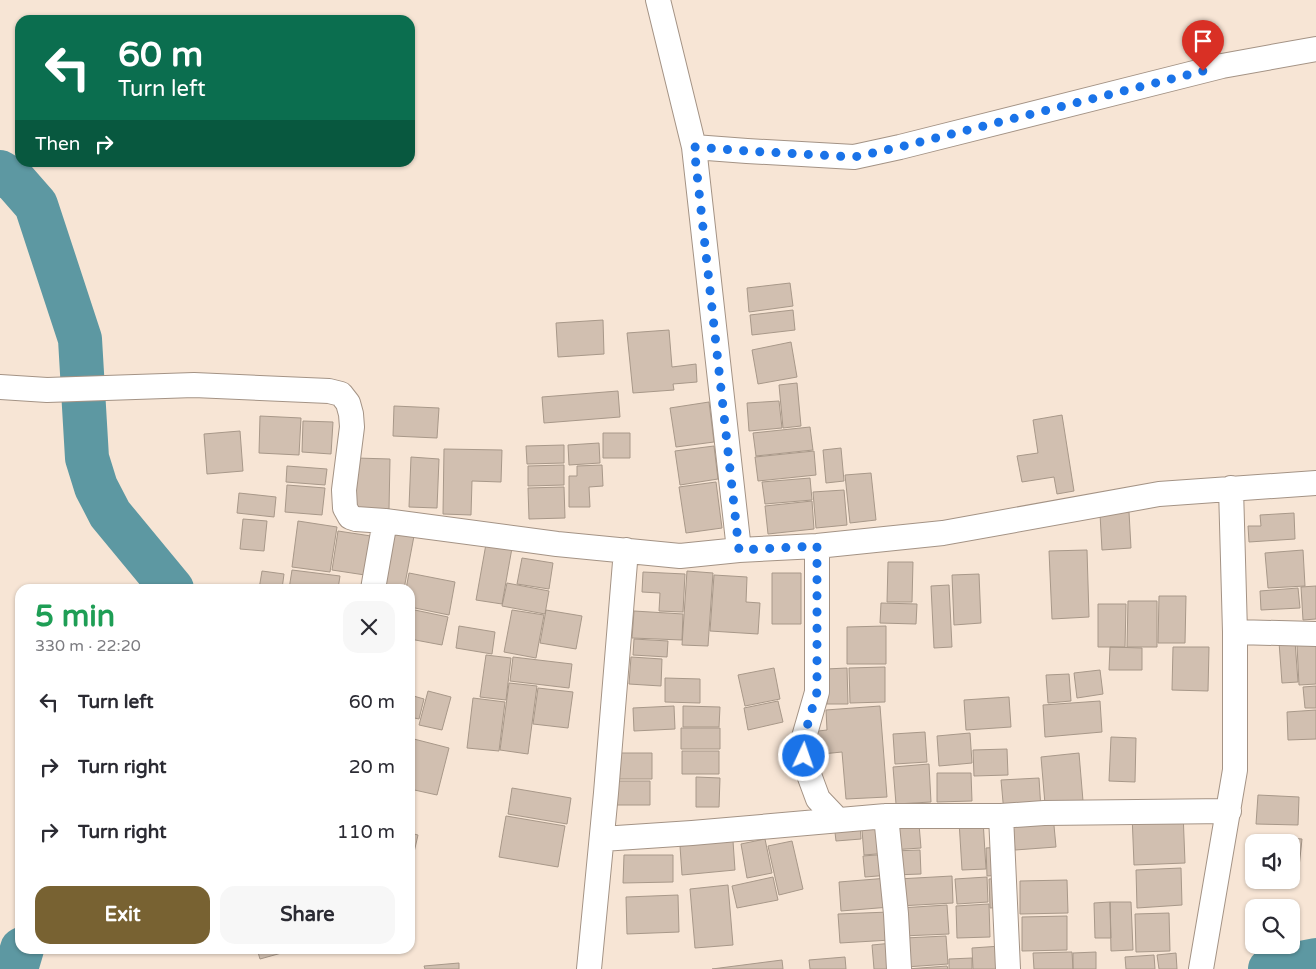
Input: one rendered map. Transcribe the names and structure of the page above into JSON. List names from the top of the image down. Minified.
{"page":{"turn":["60 m","Turn left"],"then":"Then","heading":["5 min","330 m · 22:20"],"list":[{"name":"Turn left","value":"60 m"},{"name":"Turn right","value":"20 m"},{"name":"Turn right","value":"110 m"}],"buttons":["Exit","Share"]}}
